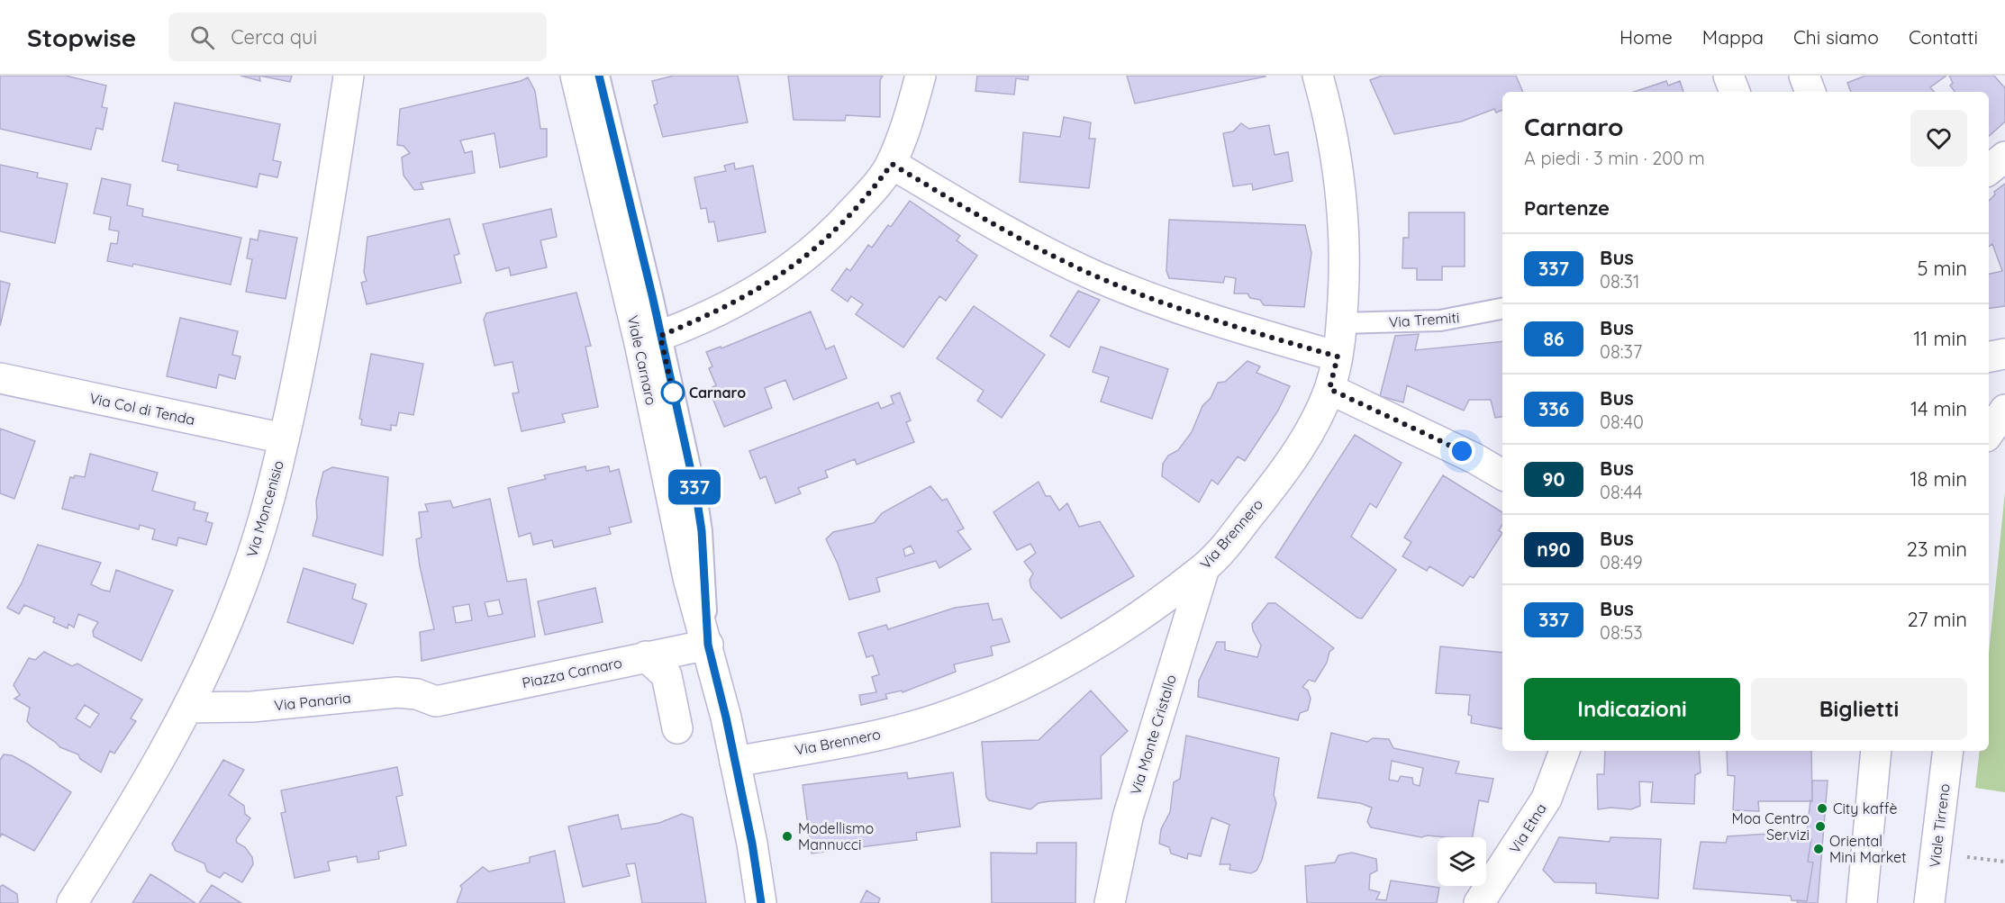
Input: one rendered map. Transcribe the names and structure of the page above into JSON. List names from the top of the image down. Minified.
{"streets":{"street":["Viale Carnaro","Via Col di Tenda","Via Moncenisio","Via Brennero","Piazza Carnaro","Via Panaria","Via Monte Cristallo","Viale Tirreno","Via Etna"],"lane":["Via Tremiti"]},"crossings":[["Via Tremiti","Via Brennero"],["Viale Carnaro","Via Brennero"],["Viale Carnaro","Piazza Carnaro"],["Via Col di Tenda","Via Moncenisio"],["Via Moncenisio","Via Panaria"],["Via Brennero","Via Monte Cristallo"],["Piazza Carnaro","Via Panaria"]],"places":["Carnaro","City kaffè","Moa Centro Servizi","Modellismo Mannucci","Oriental Mini Market"],"lines":["bus line 337"],"page":{"header":"Stopwise","search":"Cerca qui","nav":["Home","Mappa","Chi siamo","Contatti"],"on_map":"337","heading":[["Carnaro","A piedi · 3 min · 200 m"],"Partenze"],"list":[{"mark":"337","name":"Bus","note":"08:31","value":"5 min"},{"mark":"86","name":"Bus","note":"08:37","value":"11 min"},{"mark":"336","name":"Bus","note":"08:40","value":"14 min"},{"mark":"90","name":"Bus","note":"08:44","value":"18 min"},{"mark":"n90","name":"Bus","note":"08:49","value":"23 min"},{"mark":"337","name":"Bus","note":"08:53","value":"27 min"}],"buttons":["Indicazioni","Biglietti"]}}
